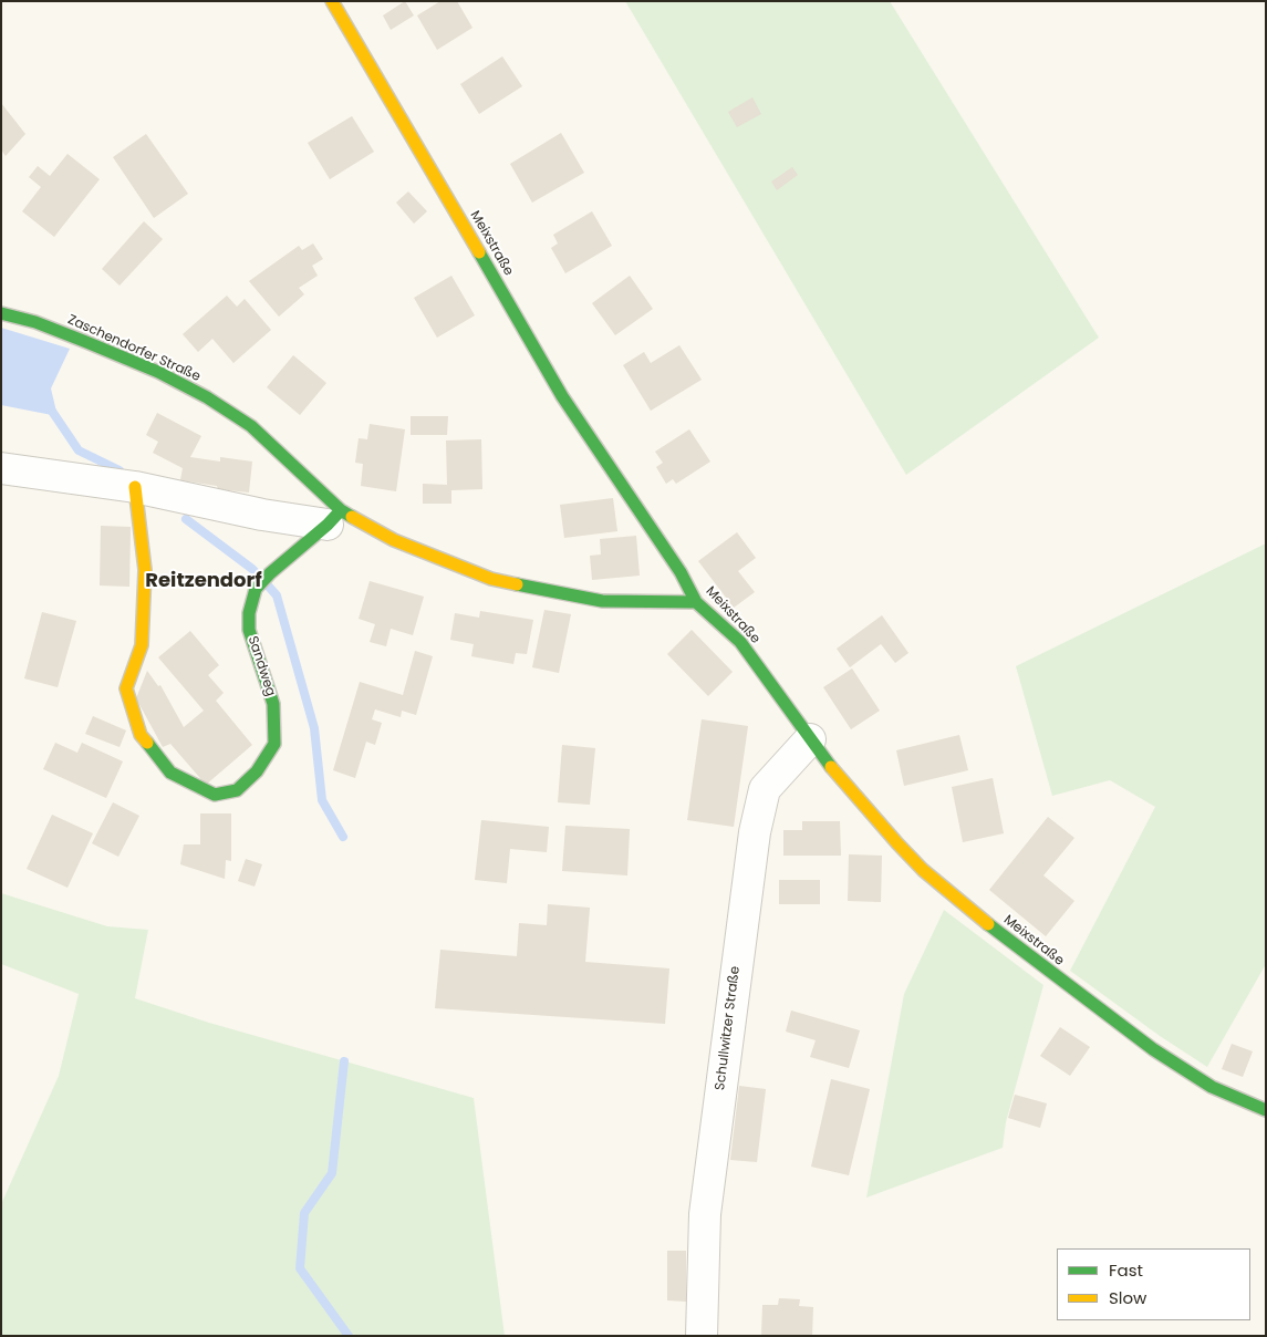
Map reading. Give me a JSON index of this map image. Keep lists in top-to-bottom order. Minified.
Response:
{"streets":{"street":["Meixstraße","Zaschendorfer Straße","Sandweg","Schullwitzer Straße"]},"crossings":[["Meixstraße","Zaschendorfer Straße"],["Meixstraße","Schullwitzer Straße"],["Zaschendorfer Straße","Sandweg"]],"districts":["Reitzendorf"],"legend":["Fast","Slow"]}
